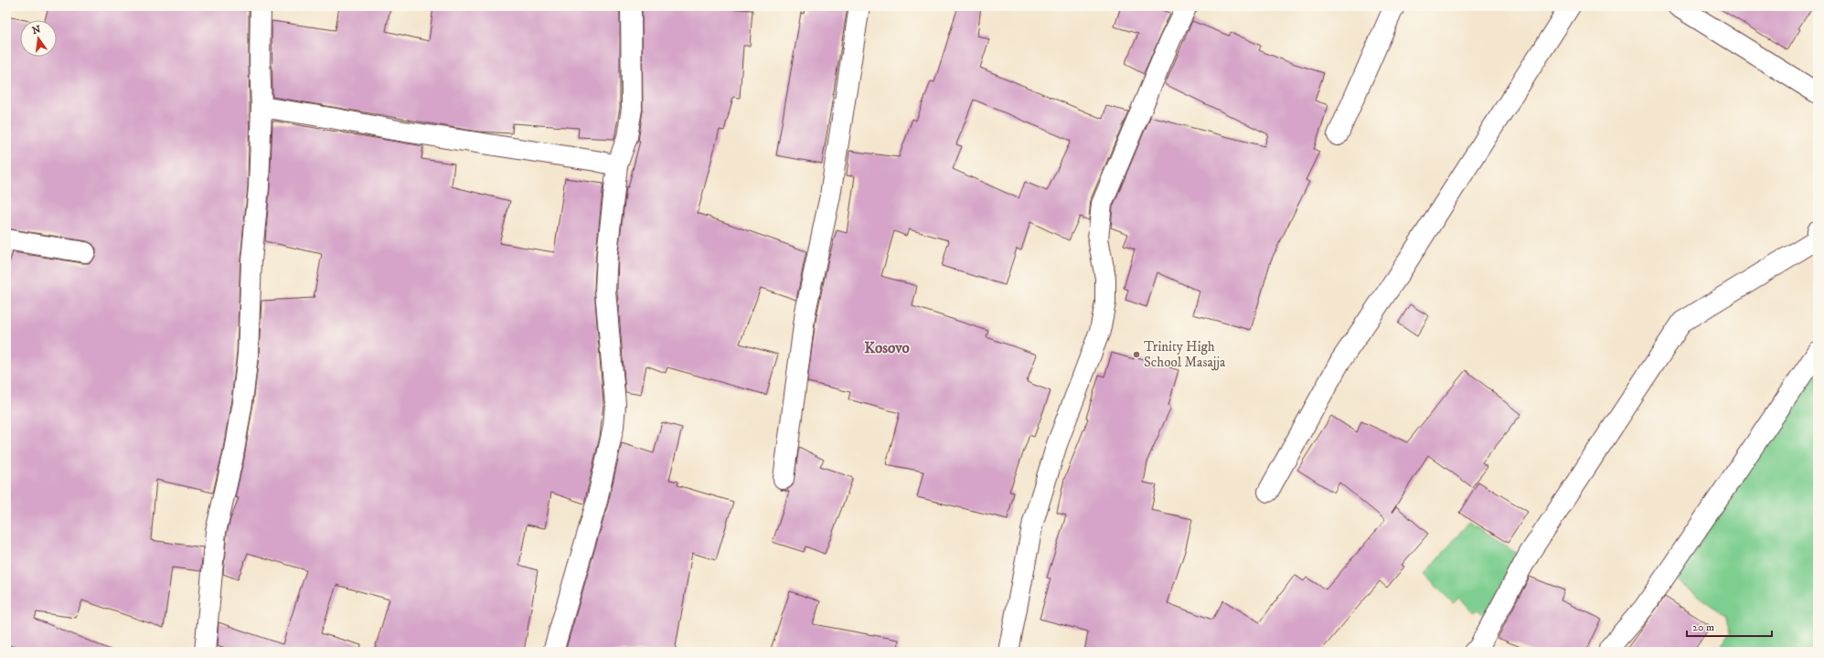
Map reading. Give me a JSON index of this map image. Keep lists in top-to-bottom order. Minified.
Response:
{"districts":["Kosovo"],"places":["Trinity High School Masajja"],"scale_bar":"20 m","north":"top"}
